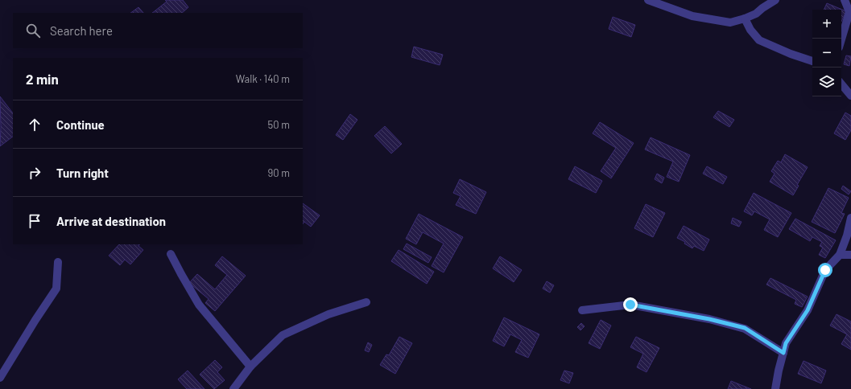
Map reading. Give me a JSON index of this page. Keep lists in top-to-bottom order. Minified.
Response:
{"page":{"map_buttons":["+","−"],"search":"Search here","heading":["2 min","Walk · 140 m"],"list":[["Continue","50 m"],["Turn right","90 m"],"Arrive at destination"]}}
